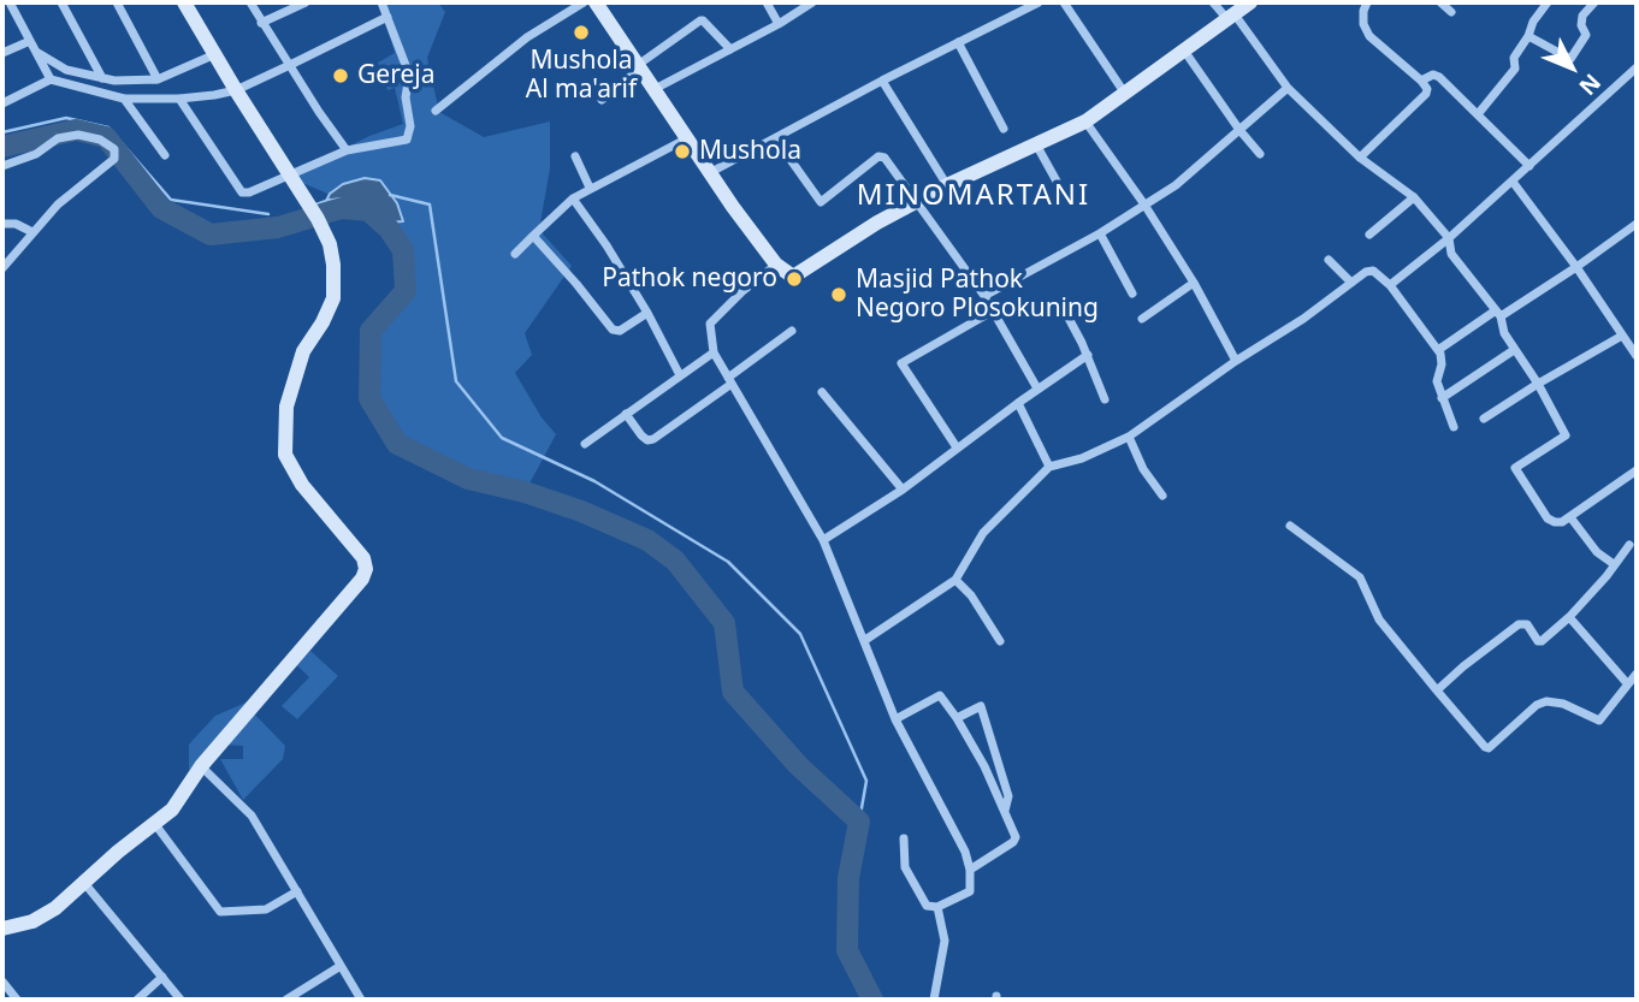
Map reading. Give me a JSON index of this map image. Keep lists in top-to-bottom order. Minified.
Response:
{"districts":["MINOMARTANI"],"places":["Mushola Al ma'arif","Gereja","Mushola","Pathok negoro","Masjid Pathok Negoro Plosokuning"],"north":"bottom right"}
